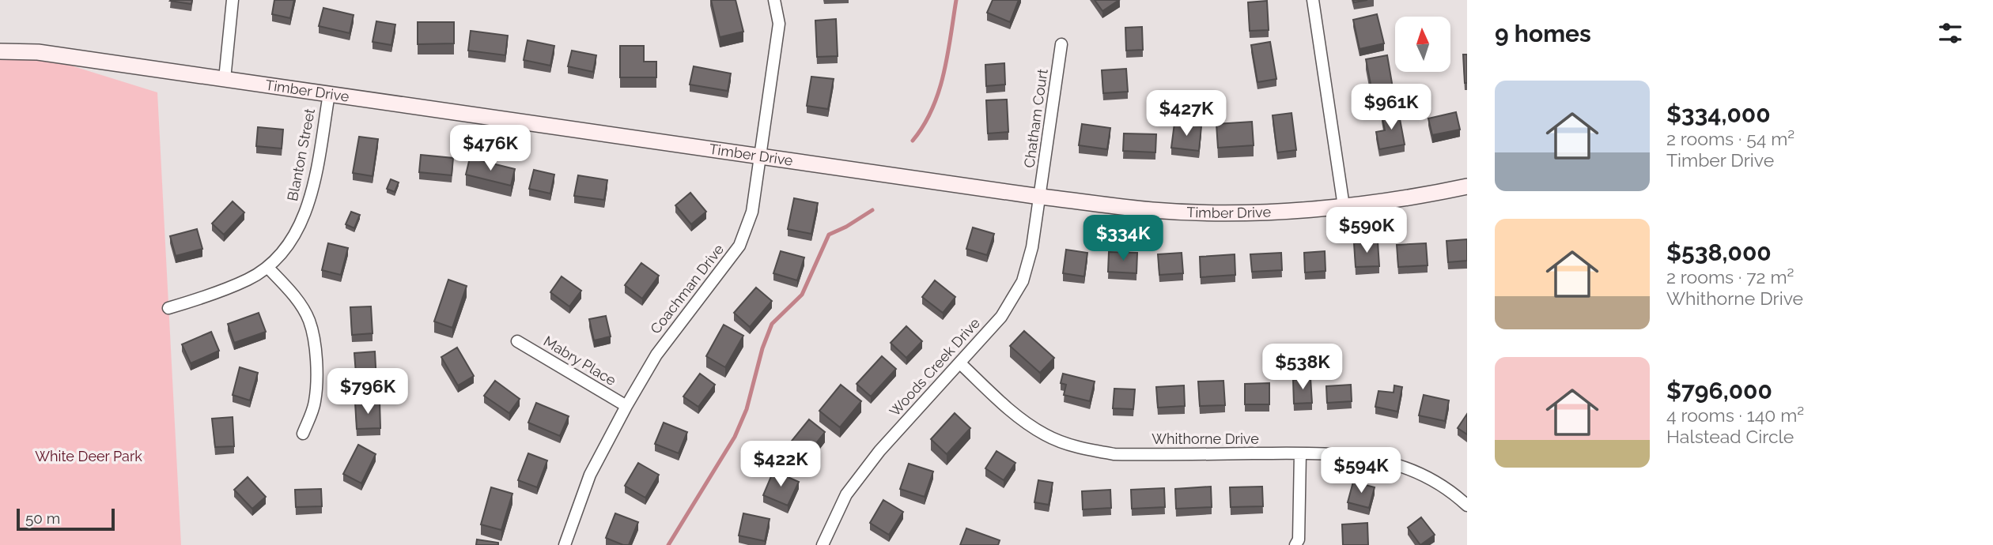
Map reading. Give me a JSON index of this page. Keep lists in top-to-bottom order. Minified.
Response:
{"streets":{"main road":["Timber Drive"],"street":["Chatham Court","Blanton Street","Coachman Drive","Mabry Place","Woods Creek Drive","Whithorne Drive"]},"crossings":[["Timber Drive","Chatham Court"],["Timber Drive","Blanton Street"],["Timber Drive","Coachman Drive"],["Timber Drive","Woods Creek Drive"],["Chatham Court","Woods Creek Drive"],["Coachman Drive","Mabry Place"],["Woods Creek Drive","Whithorne Drive"]],"parks":["White Deer Park"],"scale_bar":"50 m","north":"top","page":{"heading":"9 homes","list":[{"name":"$334,000","note":"2 rooms · 54 m² · Timber Drive"},{"name":"$538,000","note":"2 rooms · 72 m² · Whithorne Drive"},{"name":"$796,000","note":"4 rooms · 140 m² · Halstead Circle"}],"price":["$961K","$427K","$476K","$590K","$334K","$538K","$796K","$422K","$594K"],"scale":"50 m"}}
